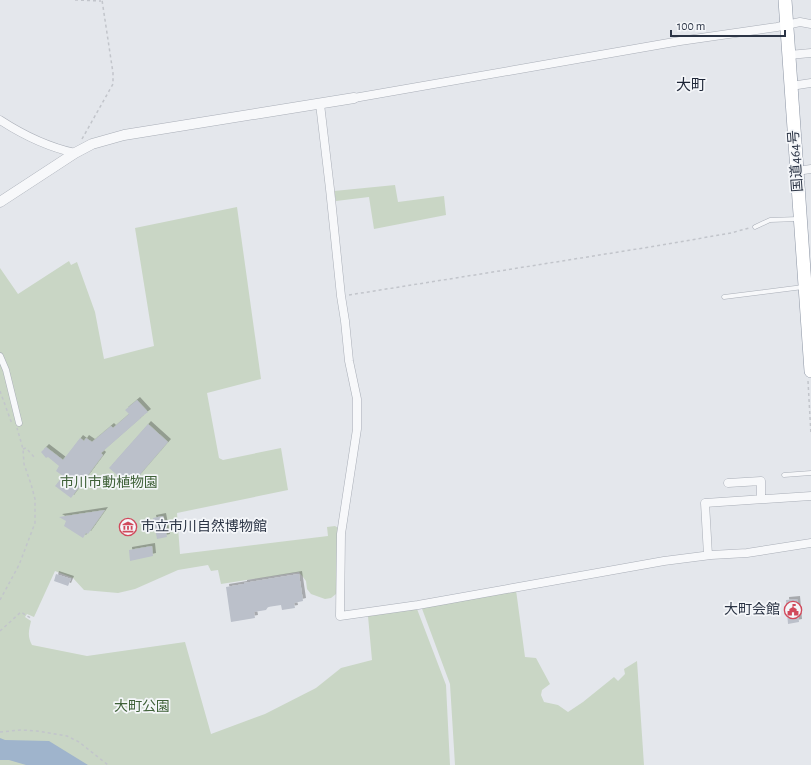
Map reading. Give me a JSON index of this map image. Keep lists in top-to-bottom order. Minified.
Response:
{"streets":{"highway":["国道464号"]},"districts":["大町"],"parks":["市川市動植物園","大町公園"],"places":{"museum":["市立市川自然博物館"],"public building":["大町会館"]},"scale_bar":"100 m"}
